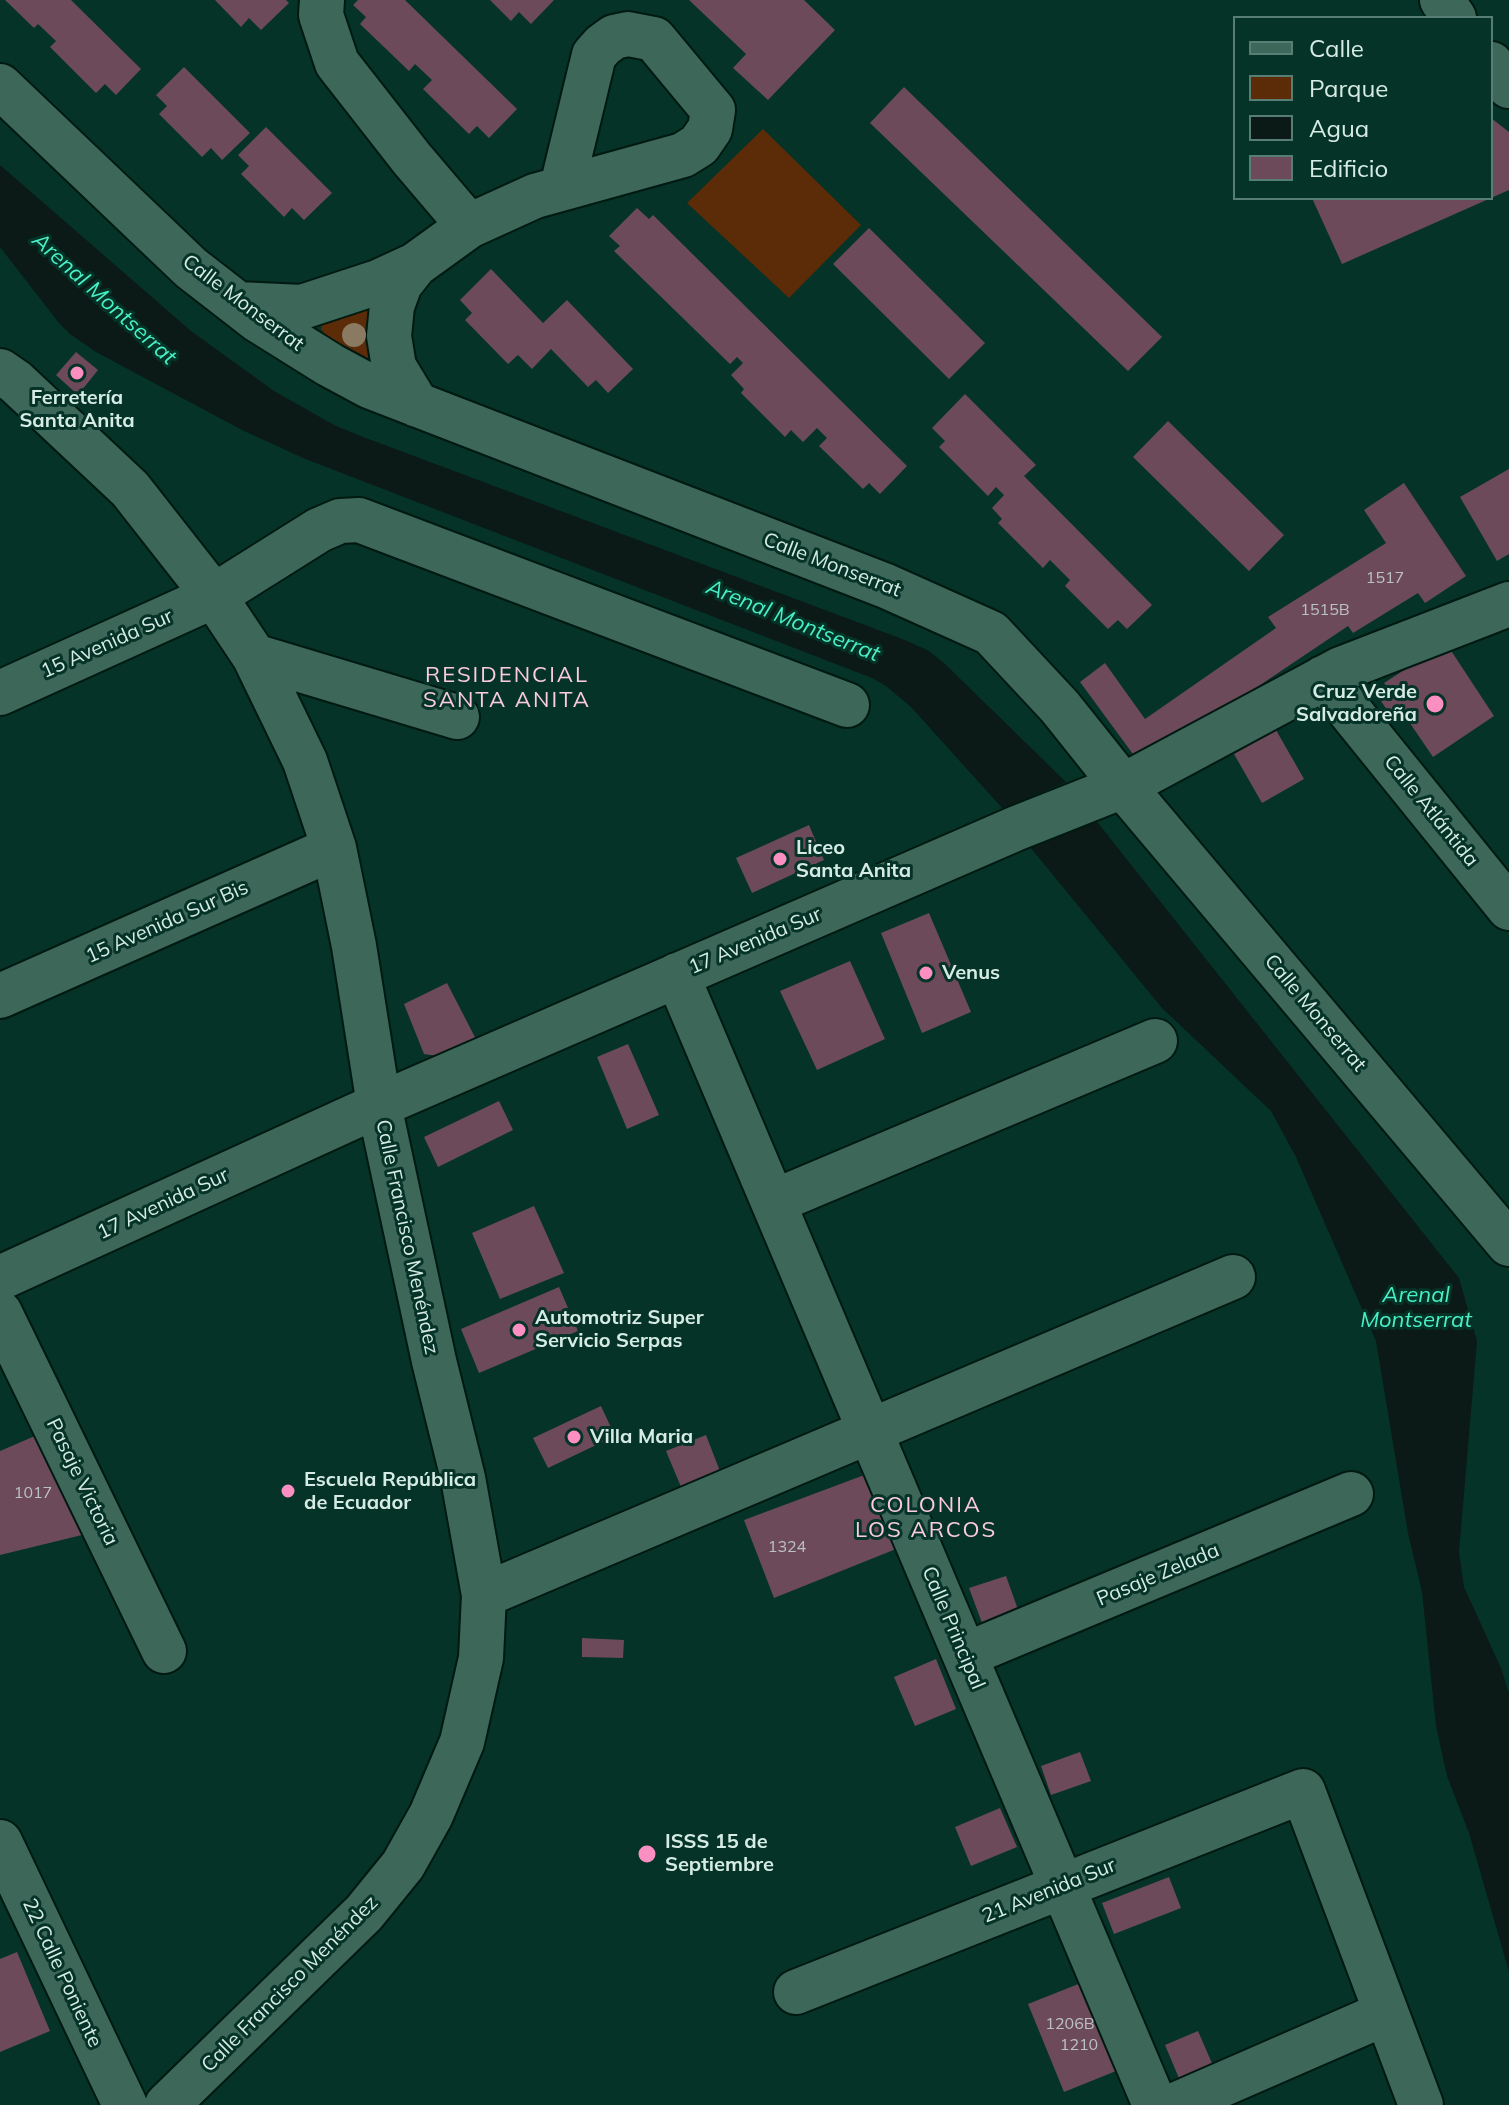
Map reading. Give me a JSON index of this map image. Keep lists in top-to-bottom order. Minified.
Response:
{"streets":{"street":["Calle Monserrat","15 Avenida Sur","Calle Atlántida","15 Avenida Sur Bis","17 Avenida Sur","Calle Francisco Menéndez","Pasaje Victoria","Pasaje Zelada","Calle Principal","21 Avenida Sur","22 Calle Poniente"]},"crossings":[["Calle Monserrat","17 Avenida Sur"],["15 Avenida Sur","Calle Francisco Menéndez"],["Calle Atlántida","17 Avenida Sur"],["15 Avenida Sur Bis","Calle Francisco Menéndez"],["17 Avenida Sur","Calle Francisco Menéndez"],["17 Avenida Sur","Calle Principal"],["Pasaje Zelada","Calle Principal"],["Calle Principal","21 Avenida Sur"]],"districts":["RESIDENCIAL SANTA ANITA","COLONIA LOS ARCOS"],"water":["Arenal Montserrat"],"places":["Ferretería Santa Anita","Cruz Verde Salvadoreña","Liceo Santa Anita","Venus","Automotriz Super Servicio Serpas","Villa Maria","Escuela República de Ecuador","ISSS 15 de Septiembre"],"house_numbers":["1517","1515B","1017","1324","1206B","1210"],"legend":["Calle","Parque","Agua","Edificio"]}
